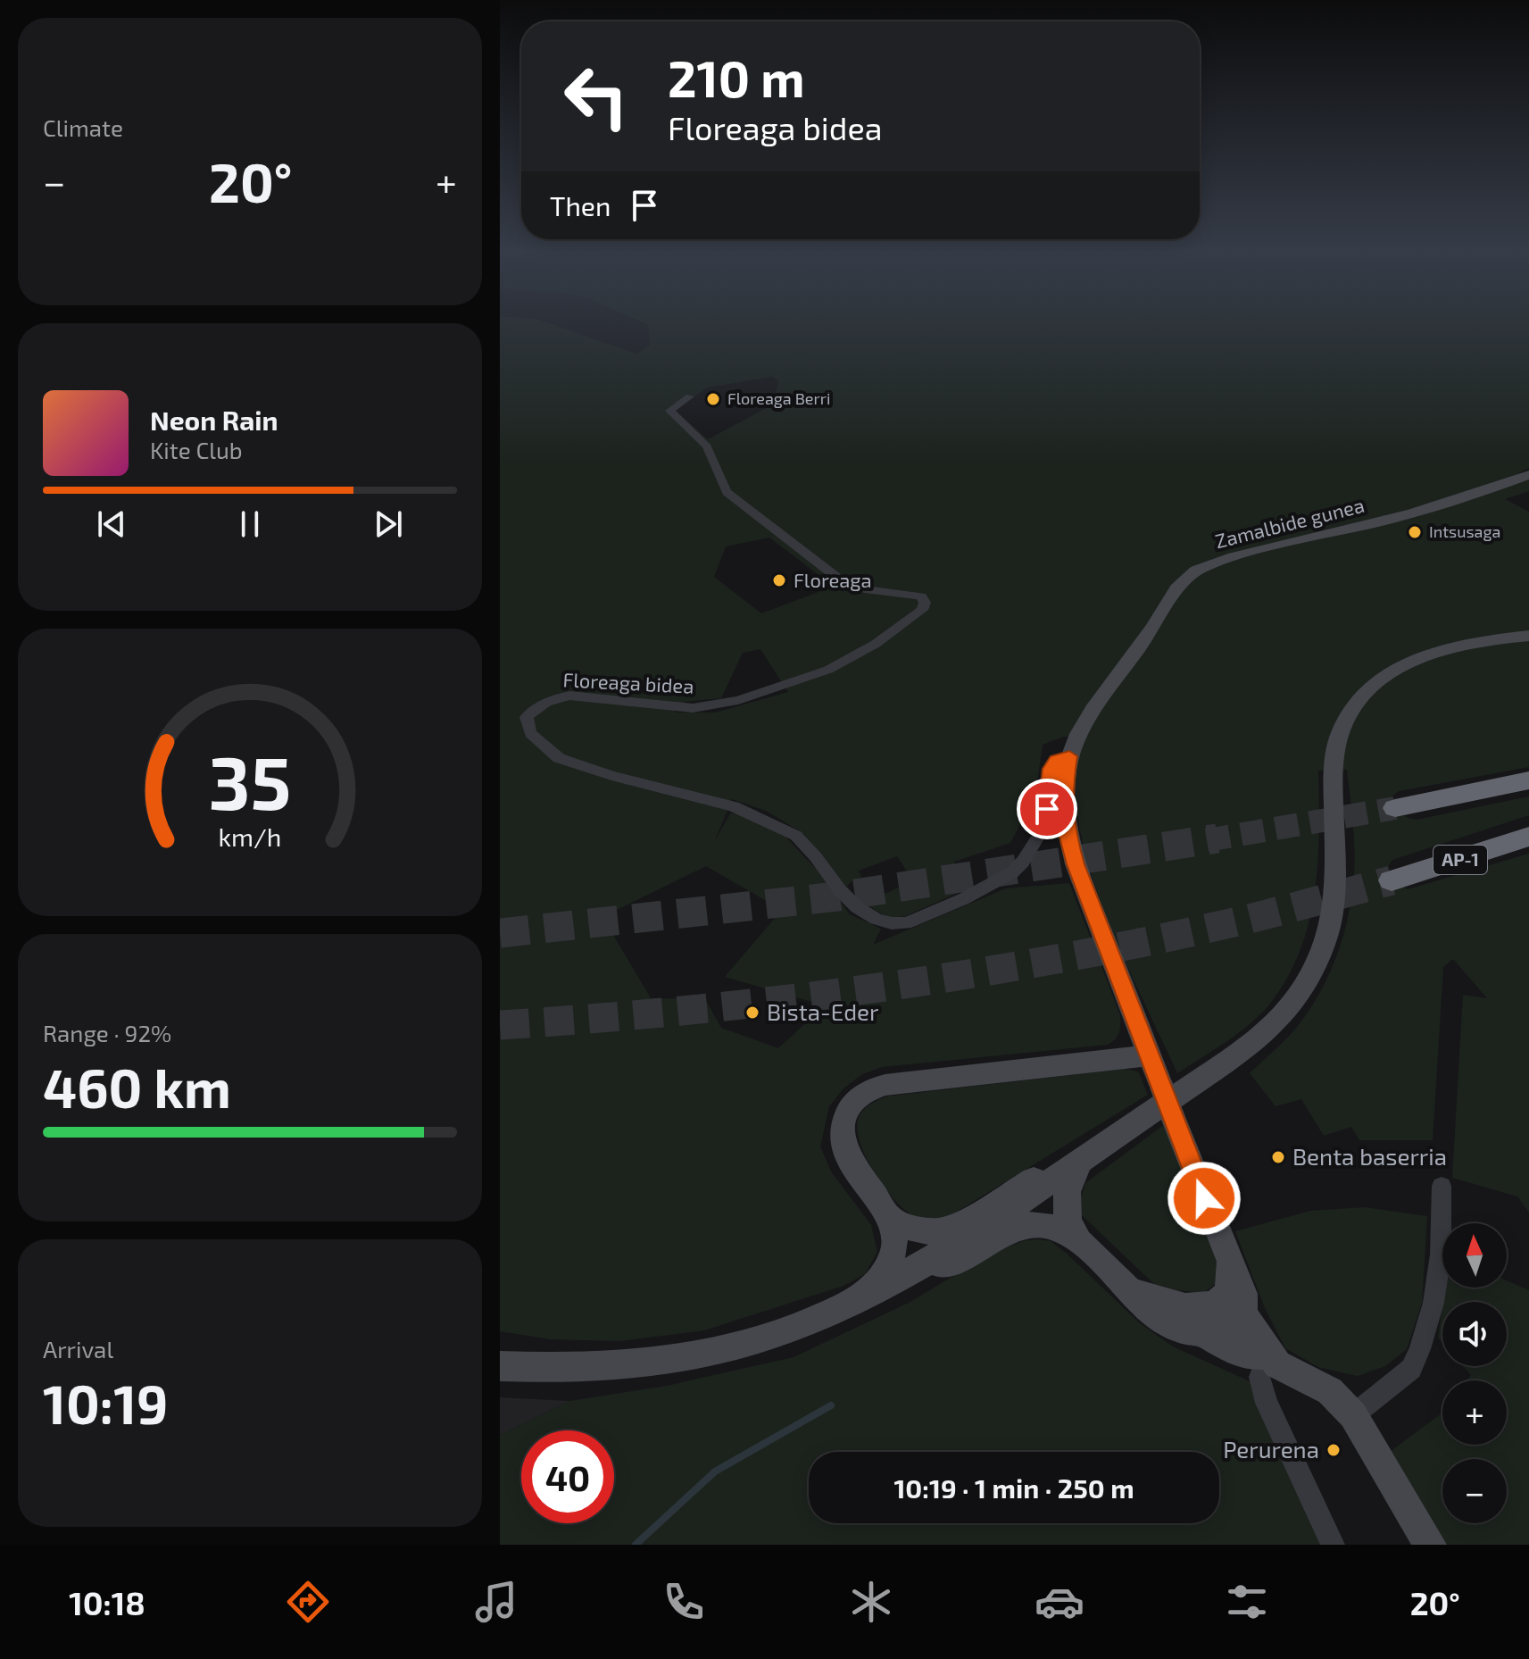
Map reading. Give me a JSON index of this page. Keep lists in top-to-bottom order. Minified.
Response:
{"streets":{"highway":["AP-1"],"main road":["Zamalbide gunea"],"street":["Floreaga bidea"]},"crossings":[["Zamalbide gunea","Floreaga bidea"]],"places":["Floreaga Berri","Intsusaga","Floreaga","Bista-Eder","Benta baserria","Perurena"],"north":"top","page":{"tile":["Climate",["Range · 92%","460 km"],["Arrival","10:19"]],"turn":["210 m","Floreaga bidea"],"heat":["−","20°","+"],"then":"Then","song":["Neon Rain","Kite Club"],"map_buttons":["+","−"],"limit":"40","trip":"10:19 · 1 min · 250 m","tabs":["10:18","20°"],"gauge":["35","km/h"]}}
